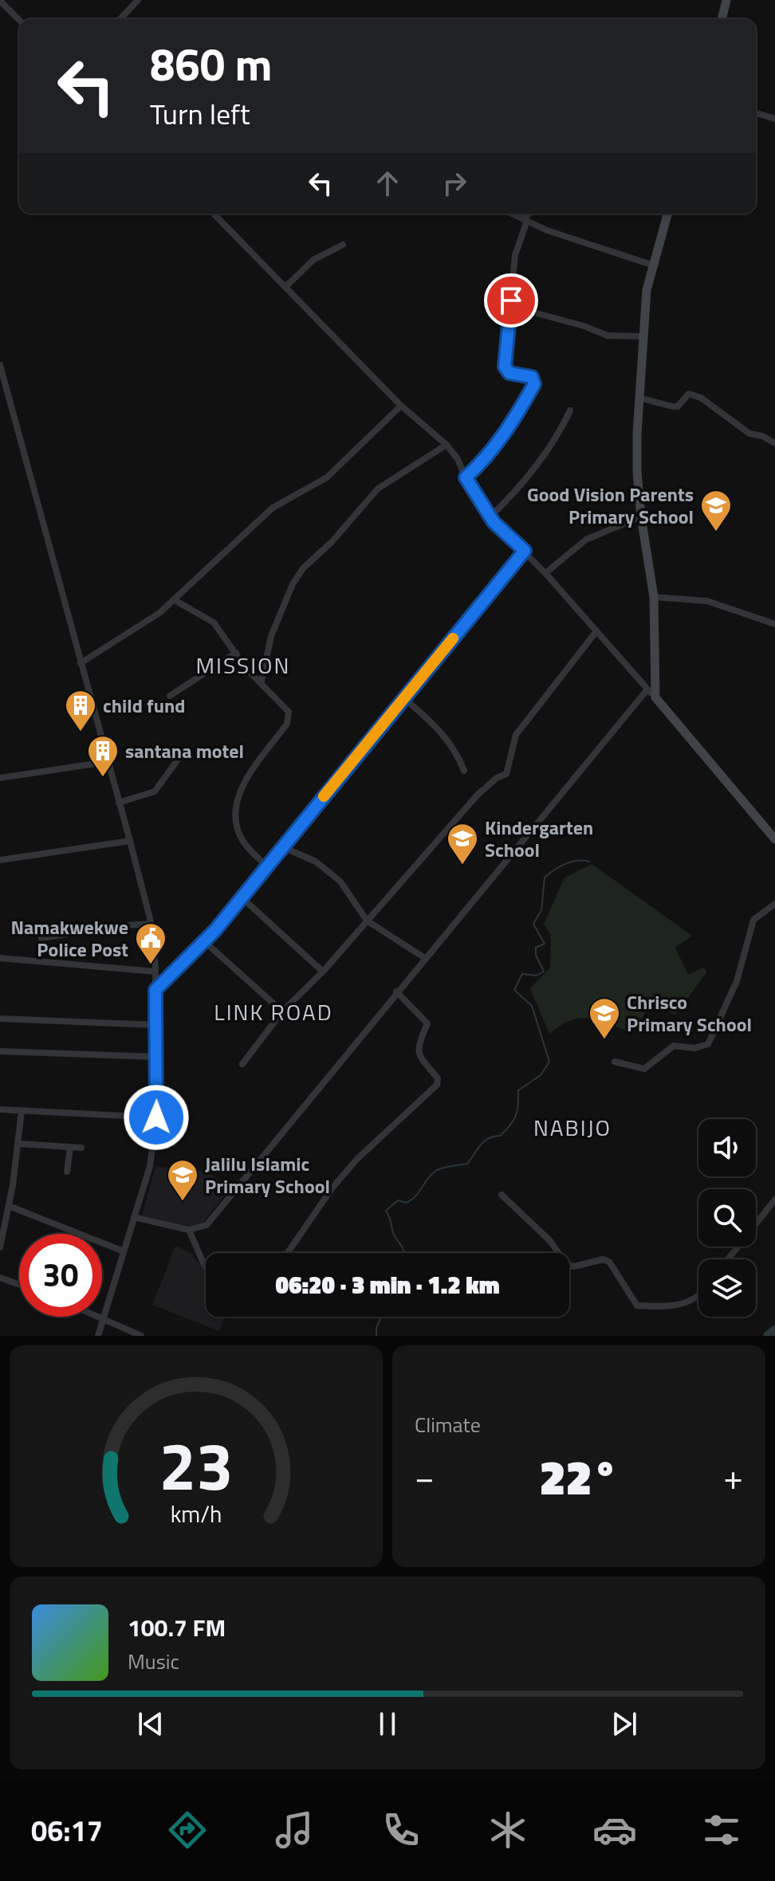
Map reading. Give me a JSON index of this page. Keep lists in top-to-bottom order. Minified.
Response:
{"districts":["MISSION","LINK ROAD","NABIJO"],"places":{"school or university":["Good Vision Parents Primary School","Kindergarten School","Chrisco Primary School","Jalilu Islamic Primary School"],"building":["child fund","santana motel"],"public building":["Namakwekwe Police Post"]},"page":{"turn":["860 m","Turn left"],"limit":"30","trip":"06:20 · 3 min · 1.2 km","tile":"Climate","heat":["−","22°","+"],"song":["100.7 FM","Music"],"tabs":"06:17","gauge":["23","km/h"]}}
